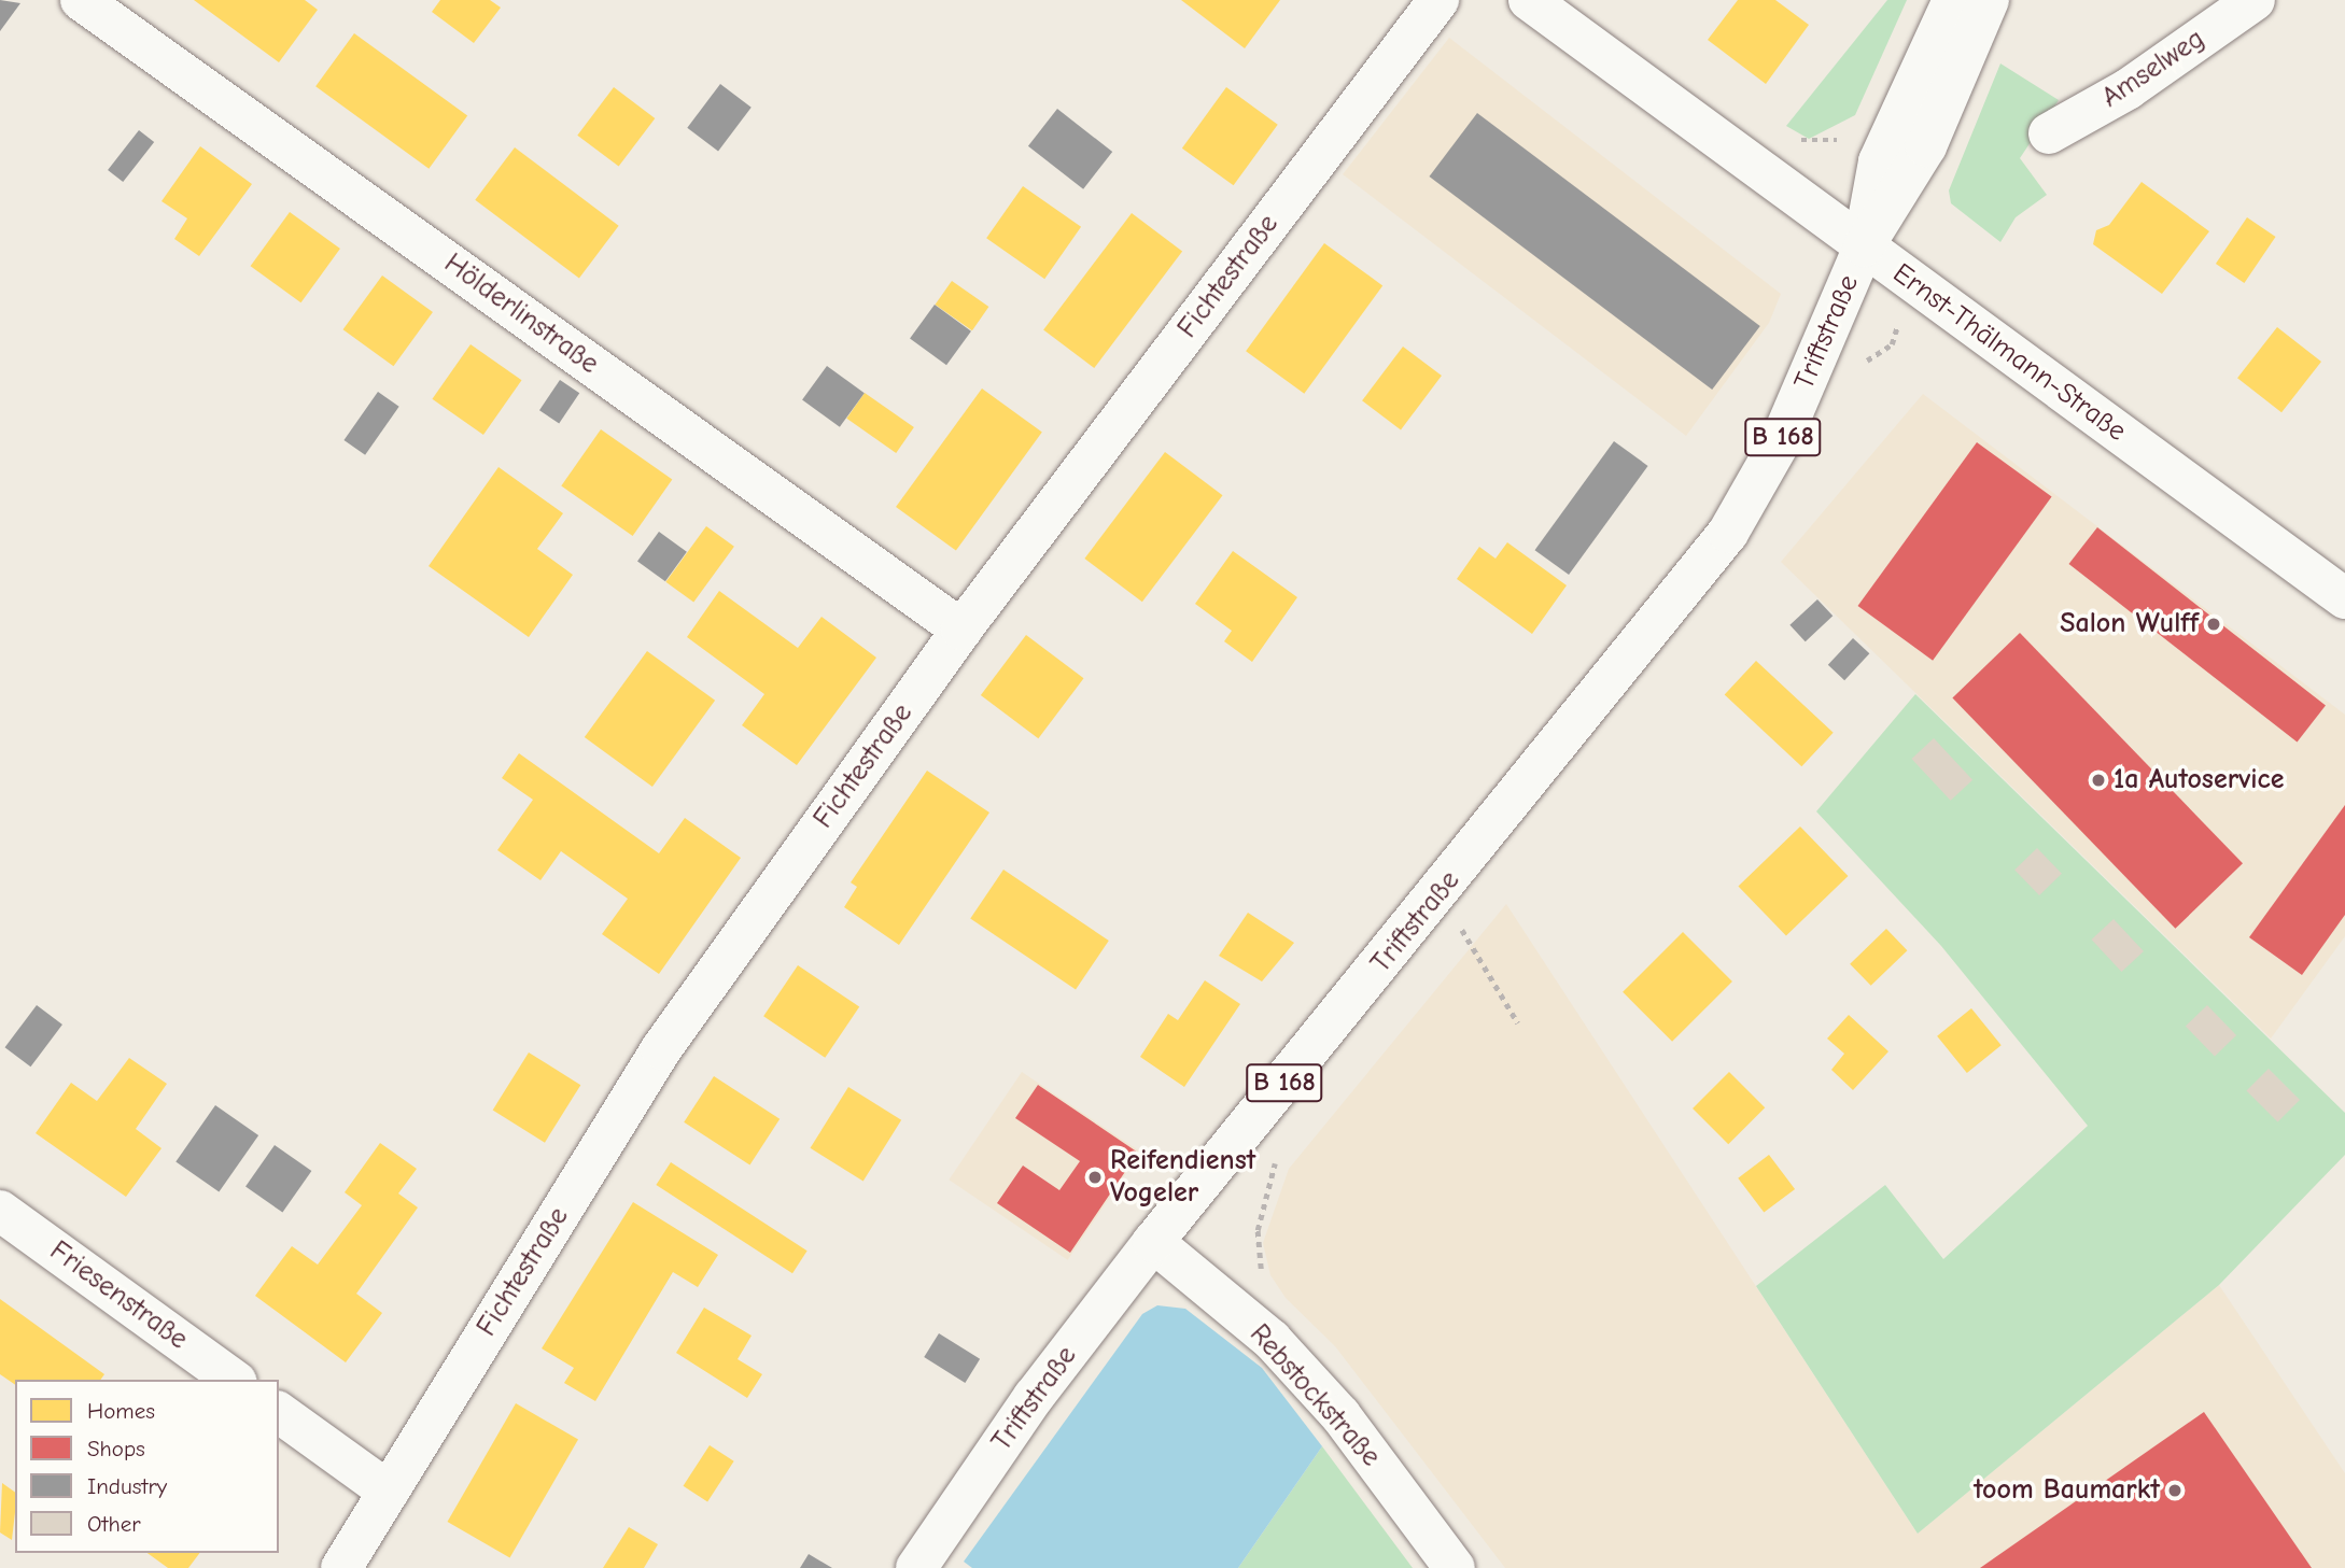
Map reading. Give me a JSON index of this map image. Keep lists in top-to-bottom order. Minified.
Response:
{"streets":{"street":["Amselweg","Fichtestraße","Hölderlinstraße","Triftstraße","Ernst-Thälmann-Straße","B 168","Friesenstraße","Rebstockstraße"]},"crossings":[["Fichtestraße","Hölderlinstraße"],["Triftstraße","Ernst-Thälmann-Straße"],["Triftstraße","B 168"],["Triftstraße","Rebstockstraße"],["Ernst-Thälmann-Straße","B 168"]],"places":["Salon Wulff","1a Autoservice","Reifendienst Vogeler","toom Baumarkt"],"legend":["Homes","Shops","Industry","Other"]}
